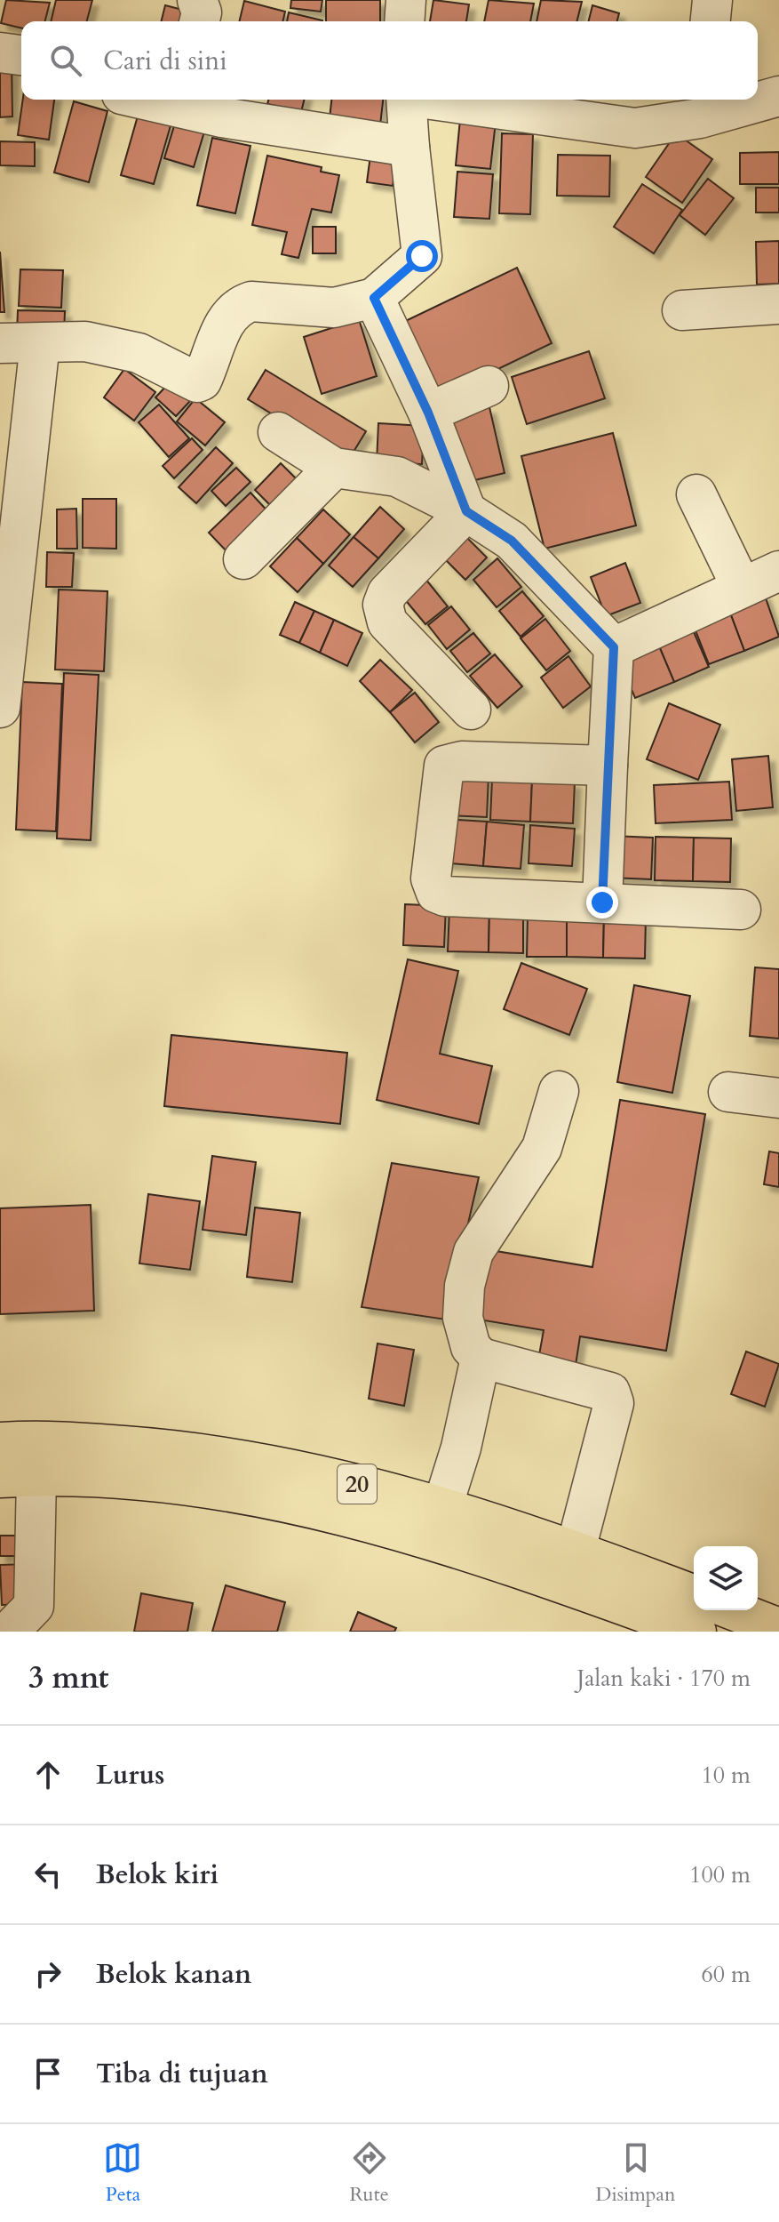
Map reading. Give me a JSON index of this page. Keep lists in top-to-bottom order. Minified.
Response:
{"streets":{"highway":["20"]},"page":{"search":"Cari di sini","heading":["3 mnt","Jalan kaki · 170 m"],"list":[["Lurus","10 m"],["Belok kiri","100 m"],["Belok kanan","60 m"],"Tiba di tujuan"],"nav":["Peta","Rute","Disimpan"]}}
